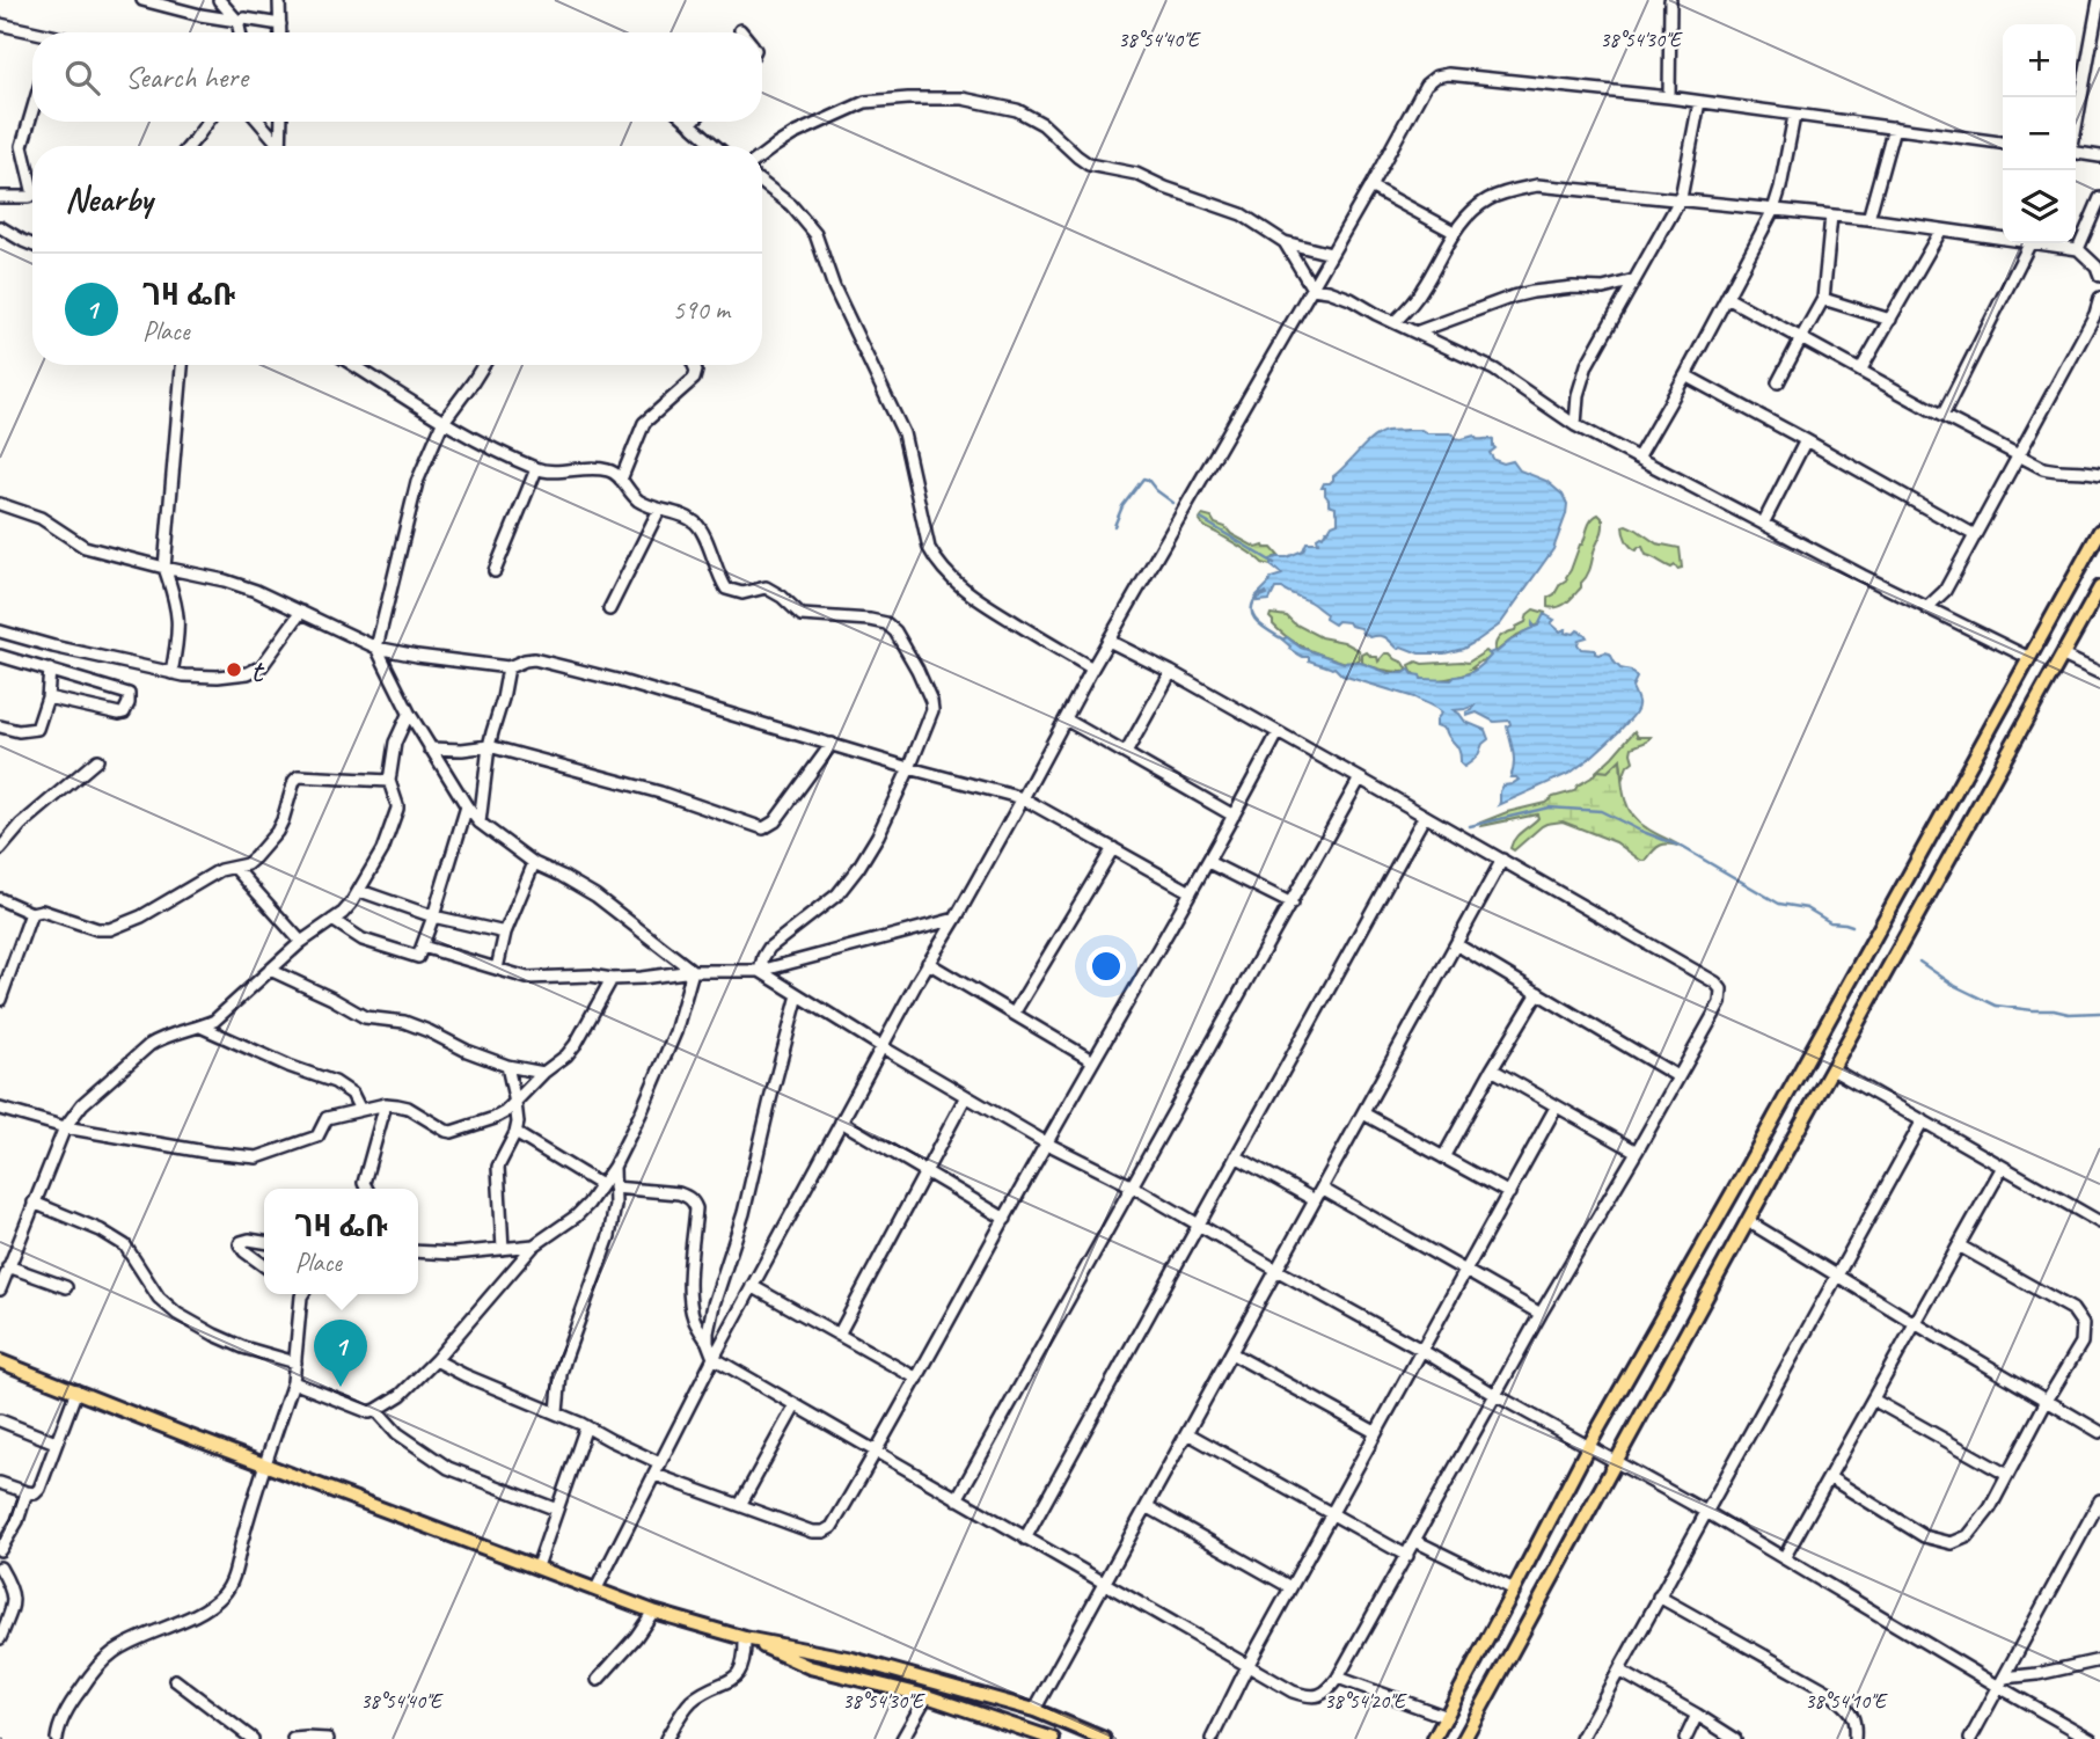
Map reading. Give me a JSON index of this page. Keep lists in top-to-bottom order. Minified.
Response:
{"places":["t"],"page":{"map_buttons":["+","−"],"search":"Search here","heading":"Nearby","list":[{"mark":"1","name":"ገዛ ፌቡ","note":"Place","value":"590 m"}],"popup":["ገዛ ፌቡ","Place"],"pins":"1"},"coordinates":["38°54'40\"E","38°54'30\"E","38°54'20\"E","38°54'10\"E"]}
